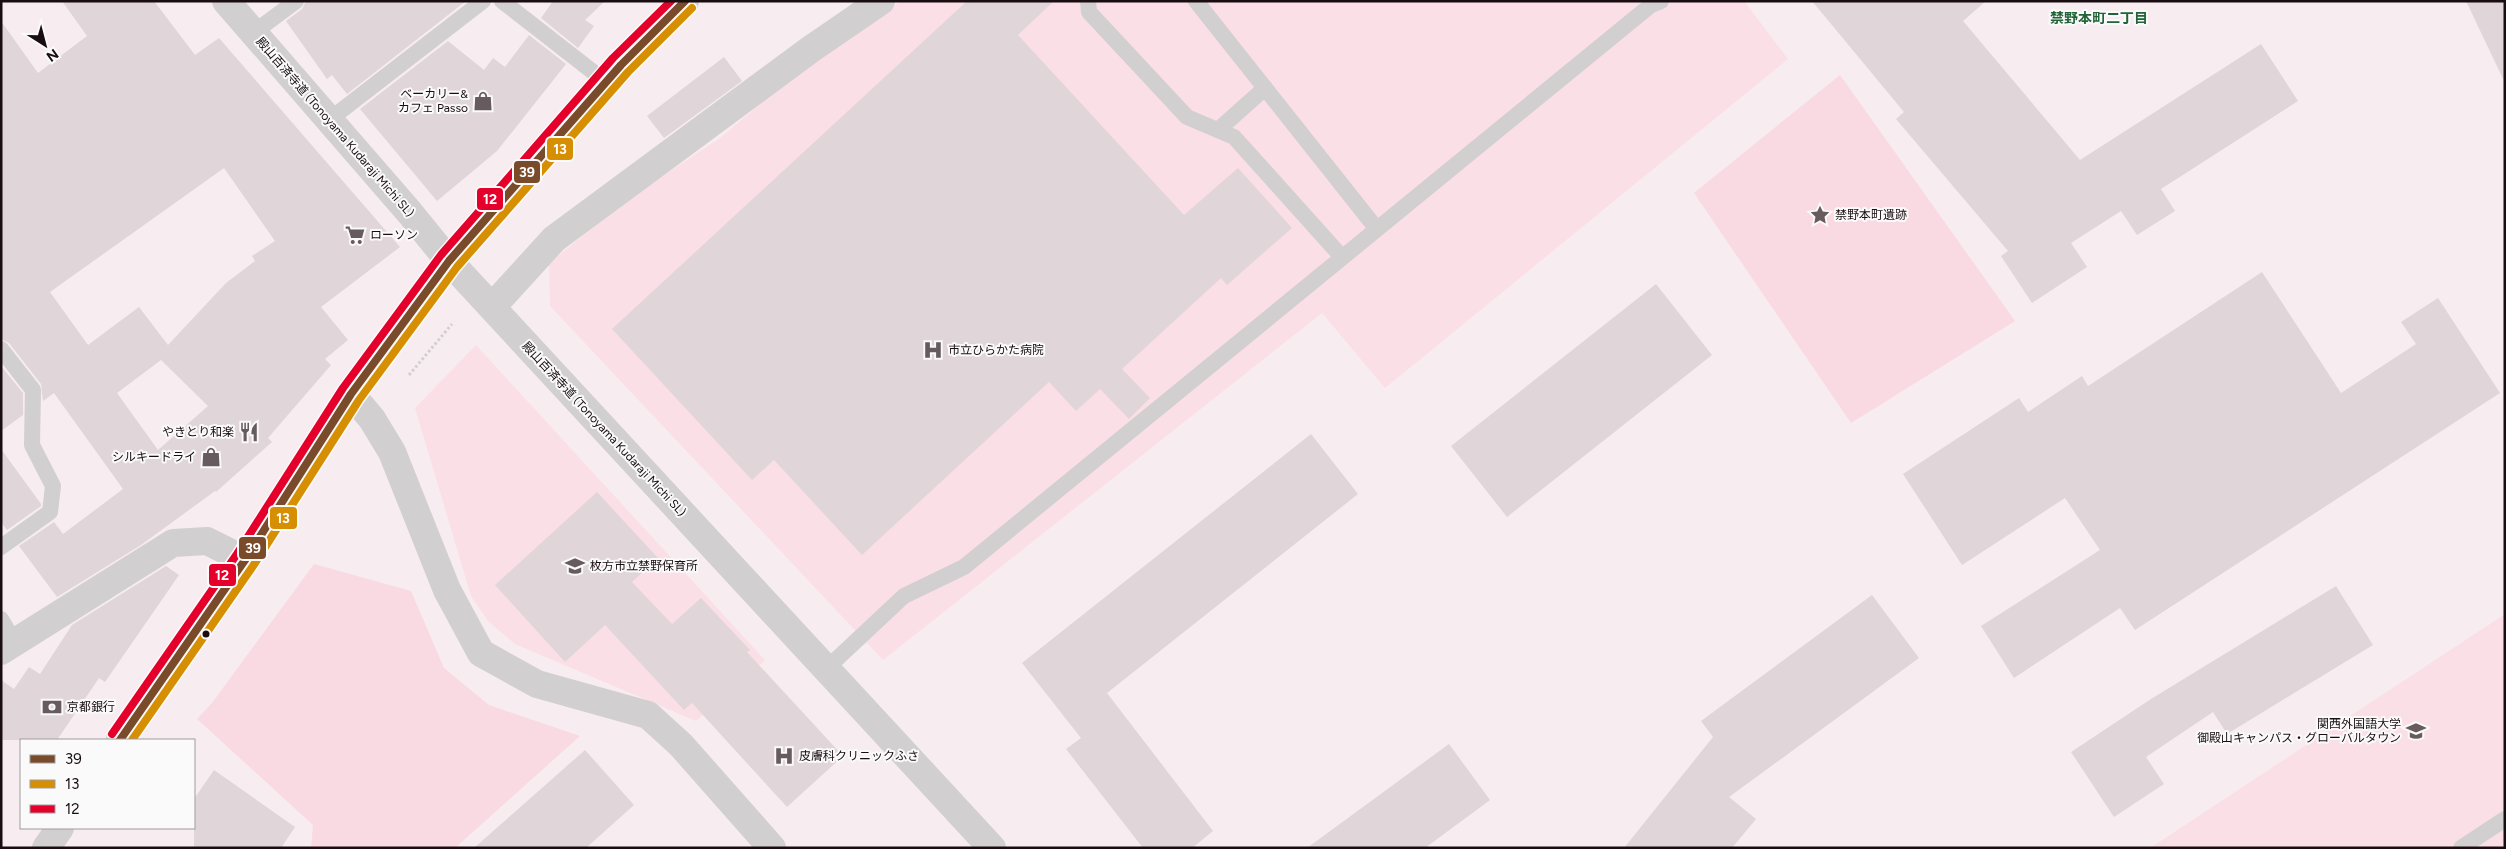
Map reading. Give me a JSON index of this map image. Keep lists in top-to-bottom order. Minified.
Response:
{"streets":{"street":["殿山百済寺道 (Tonoyama Kudaraji Michi SL)"]},"districts":["禁野本町二丁目"],"places":{"shop":["ベーカリー& カフェ Passo","シルキードライ"],"place":["禁野本町遺跡"],"supermarket":["ローソン"],"hospital":["市立ひらかた病院","皮膚科クリニックふさ"],"restaurant":["やきとり和楽"],"school or university":["枚方市立禁野保育所","関西外国語大学 御殿山キャンパス・グローバルタウン"],"bank":["京都銀行"]},"lines":["transit line 39","transit line 12","transit line 13"],"legend":["39","13","12"],"north":"bottom right"}
